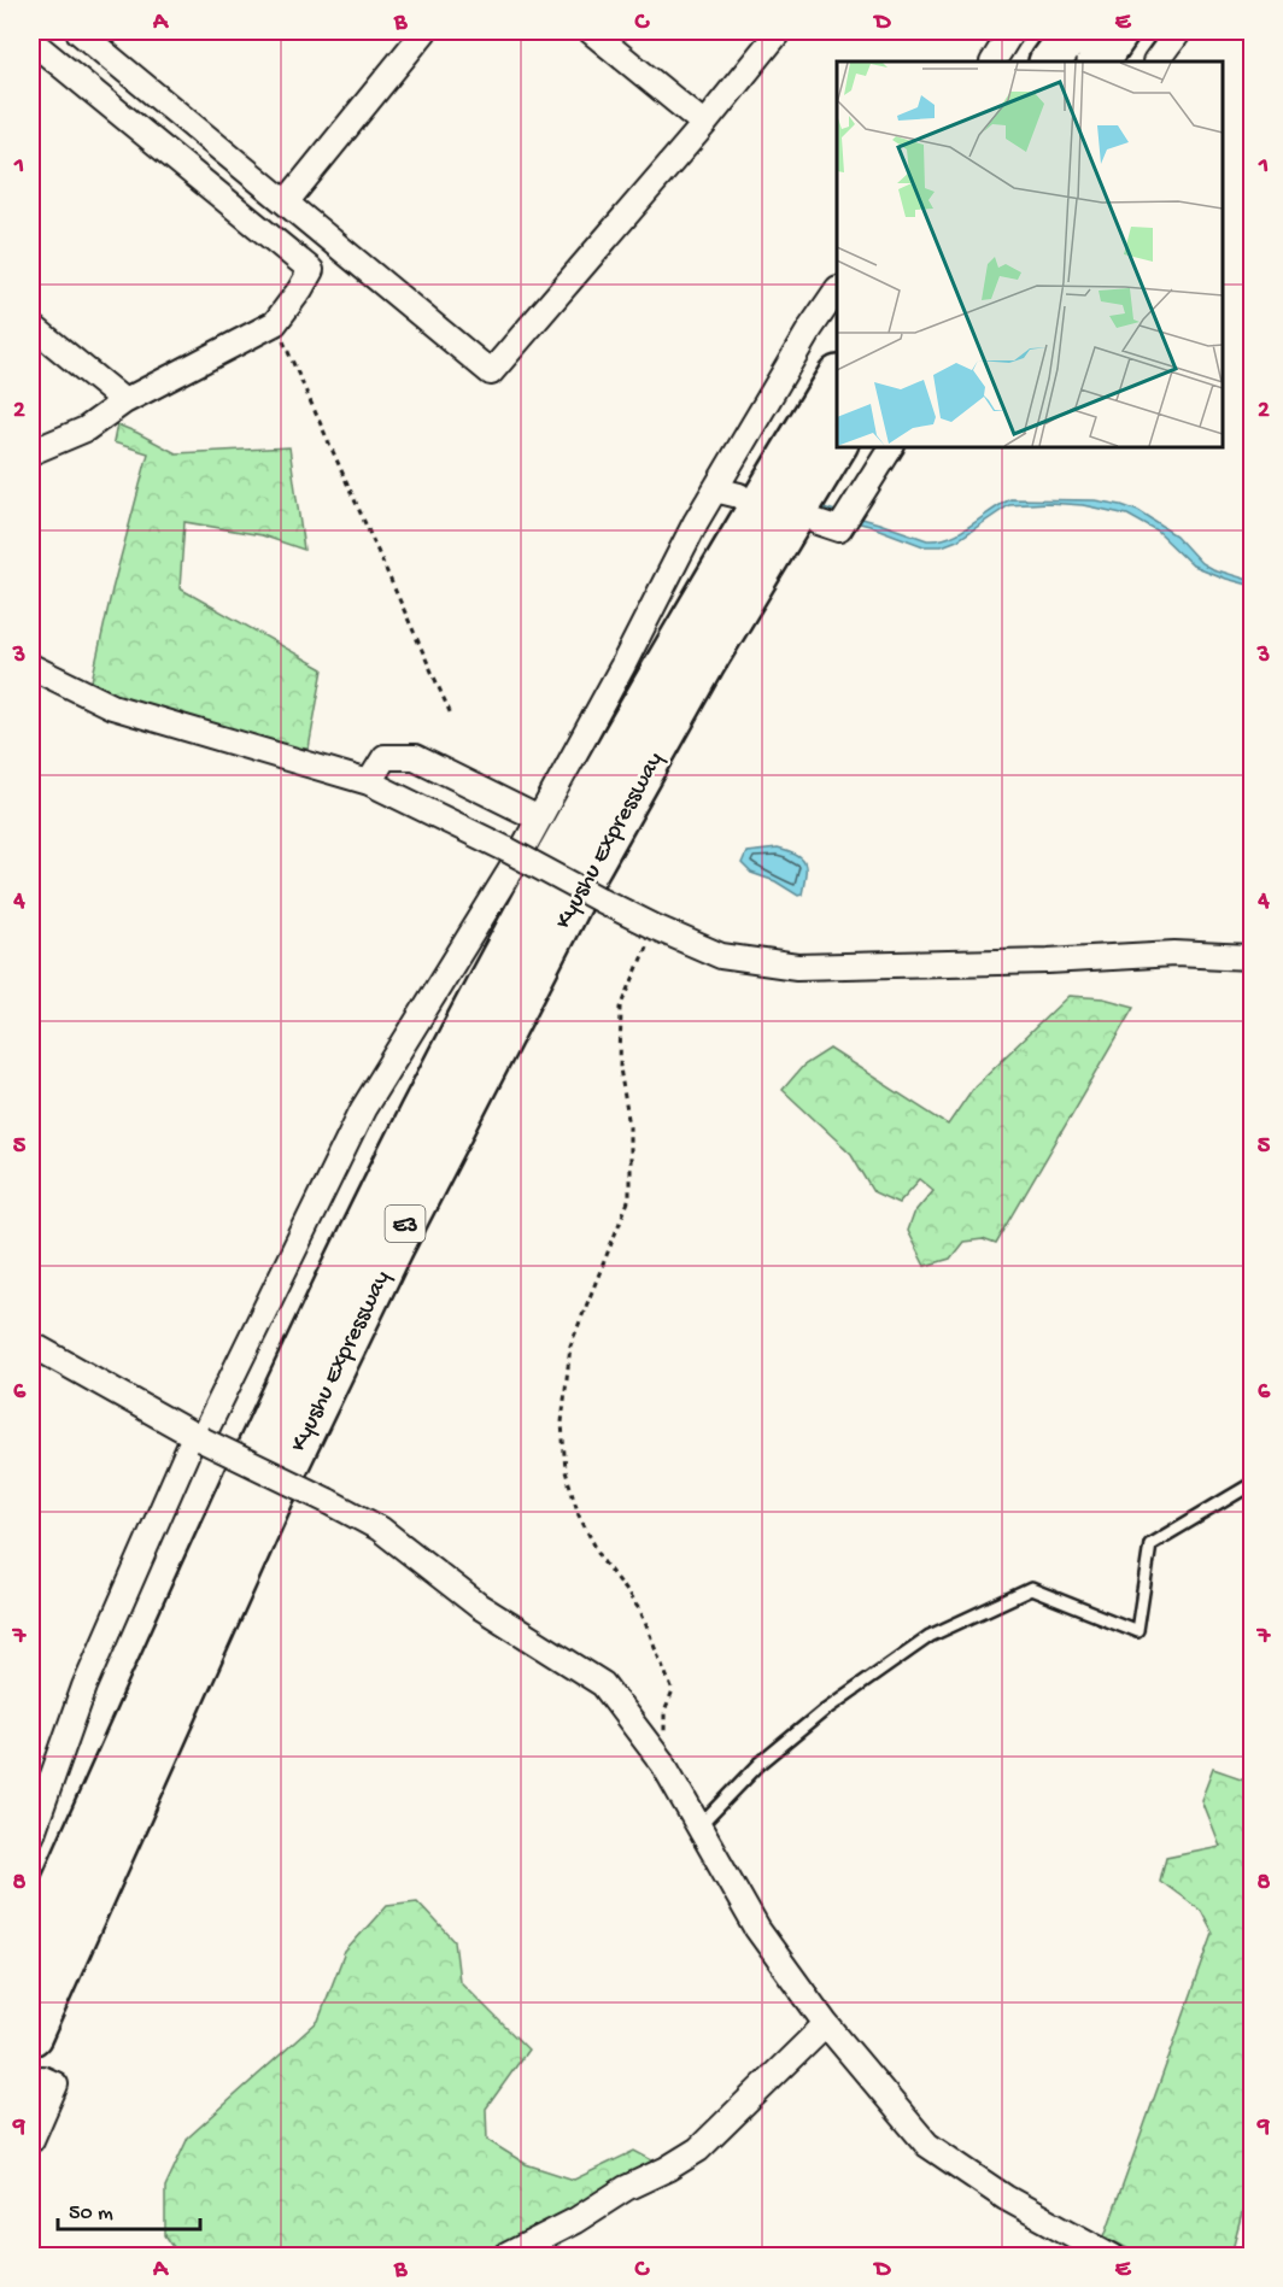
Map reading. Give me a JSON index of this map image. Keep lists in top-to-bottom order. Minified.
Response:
{"streets":{"highway":["Kyushu Expressway","E3"]},"scale_bar":"50 m","grid":{"columns":["A","B","C","D","E"],"rows":["1","2","3","4","5","6","7","8","9"]}}
